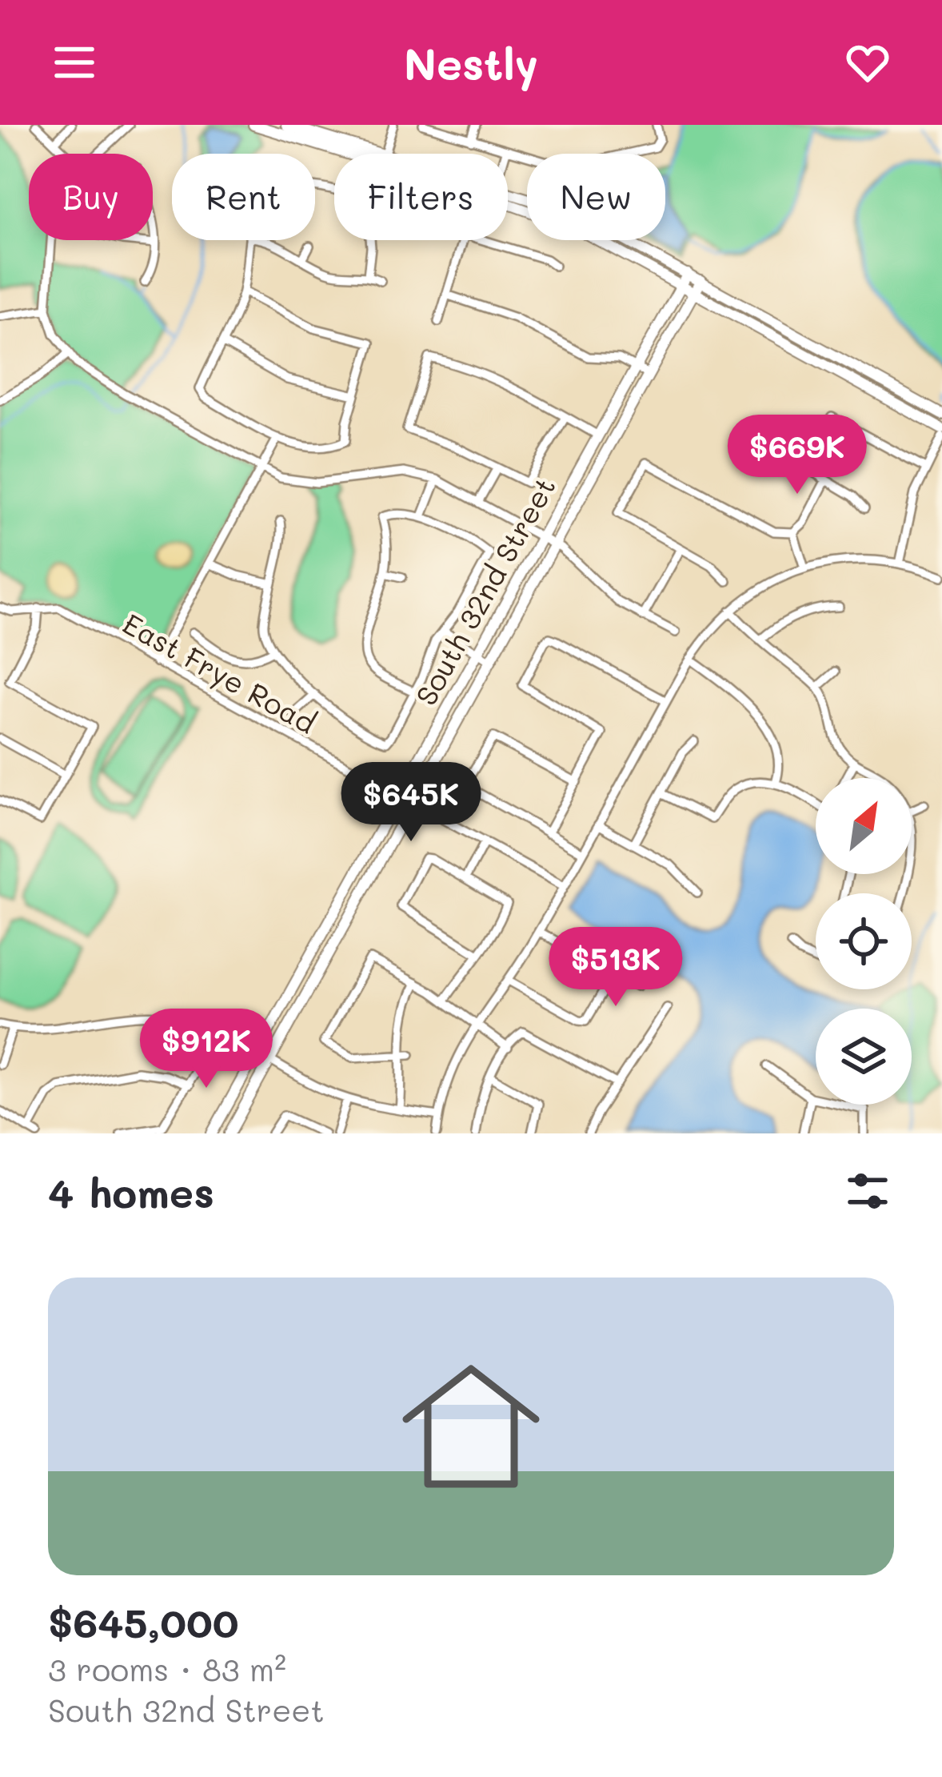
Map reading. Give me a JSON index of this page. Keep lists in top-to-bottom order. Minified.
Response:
{"streets":{"main road":["South 32nd Street"],"street":["East Frye Road"]},"crossings":[["South 32nd Street","East Frye Road"]],"north":"top right","page":{"header":"Nestly","chip":["Buy","Rent","Filters","New"],"price":["$669K","$645K","$513K","$912K"],"heading":"4 homes","list":[{"name":"$645,000","note":"3 rooms · 83 m² · South 32nd Street"}]}}
